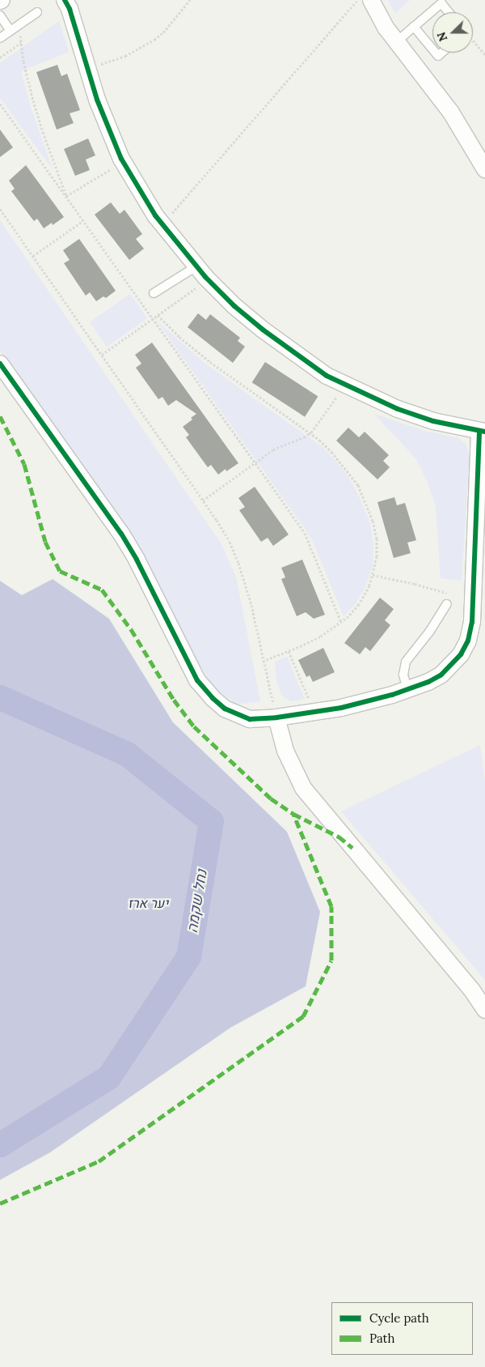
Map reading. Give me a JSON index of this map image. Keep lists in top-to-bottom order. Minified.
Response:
{"water":["נחל שקמה"],"parks":["יער ארז"],"legend":["Cycle path","Path"],"north":"left"}
